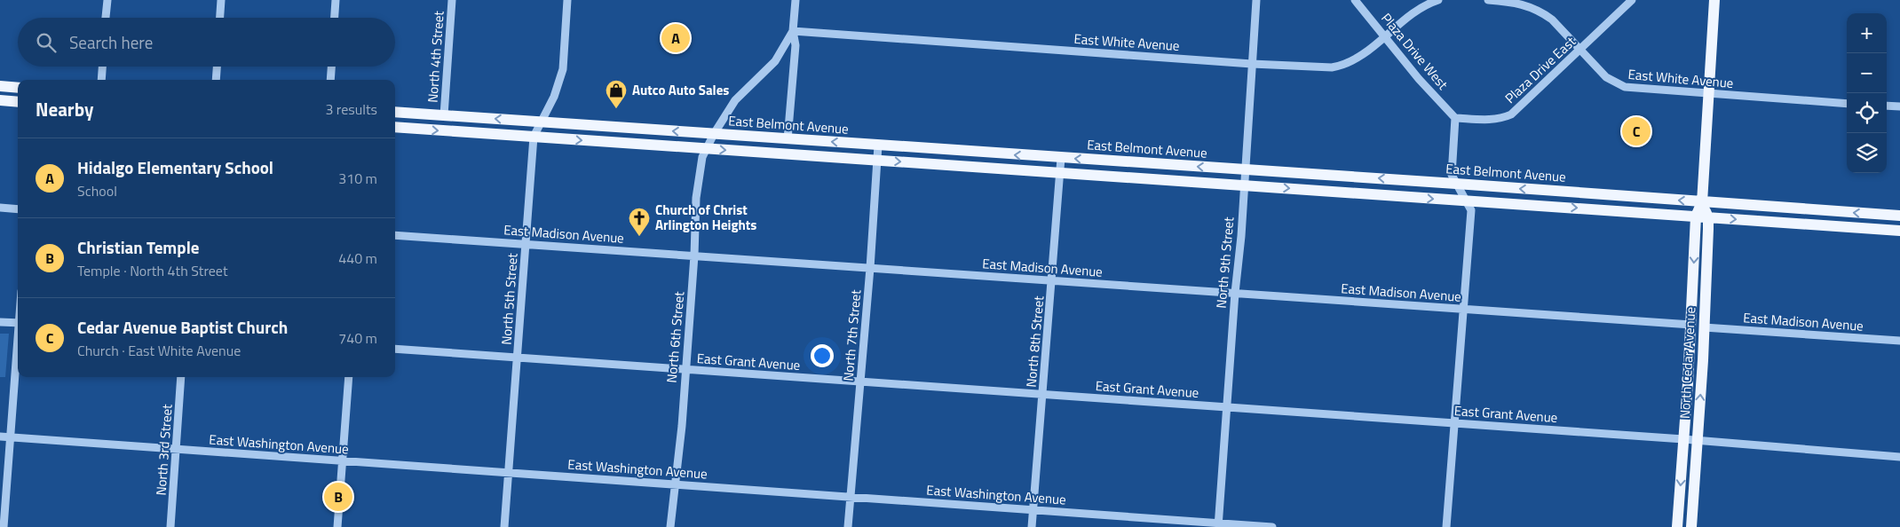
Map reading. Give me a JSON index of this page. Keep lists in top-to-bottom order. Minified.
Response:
{"streets":{"main road":["East Belmont Avenue","North Cedar Avenue"],"street":["East White Avenue","Plaza Drive West","North 4th Street","Plaza Drive East","East Madison Avenue","North 9th Street","North 5th Street","North 7th Street","North 6th Street","North 8th Street","East Grant Avenue","East Washington Avenue","North 3rd Street"]},"crossings":[["East White Avenue","Plaza Drive West"],["East White Avenue","Plaza Drive East"],["East White Avenue","North 9th Street"],["East White Avenue","North Cedar Avenue"],["Plaza Drive West","Plaza Drive East"],["North 4th Street","East Belmont Avenue"],["East Belmont Avenue","North 9th Street"],["East Belmont Avenue","North 5th Street"],["East Belmont Avenue","North 7th Street"],["East Belmont Avenue","North 8th Street"],["East Belmont Avenue","North Cedar Avenue"],["East Madison Avenue","North 9th Street"],["East Madison Avenue","North 5th Street"],["East Madison Avenue","North 7th Street"],["East Madison Avenue","North 6th Street"],["East Madison Avenue","North 8th Street"],["East Madison Avenue","North Cedar Avenue"],["North 9th Street","East Grant Avenue"],["North 9th Street","East Washington Avenue"],["North 5th Street","East Grant Avenue"],["North 5th Street","East Washington Avenue"],["North 7th Street","East Grant Avenue"],["North 7th Street","East Washington Avenue"],["North 6th Street","East Grant Avenue"],["North 6th Street","East Washington Avenue"],["North 8th Street","East Grant Avenue"],["North 8th Street","East Washington Avenue"],["East Grant Avenue","North Cedar Avenue"],["East Washington Avenue","North 3rd Street"]],"places":{"shop":["Autco Auto Sales"],"church":["Church of Christ Arlington Heights"]},"page":{"map_buttons":["+","−"],"search":"Search here","pins":["A","C","B"],"heading":["Nearby","3 results"],"list":[{"mark":"A","name":"Hidalgo Elementary School","note":"School","value":"310 m"},{"mark":"B","name":"Christian Temple","note":"Temple · North 4th Street","value":"440 m"},{"mark":"C","name":"Cedar Avenue Baptist Church","note":"Church · East White Avenue","value":"740 m"}]}}
